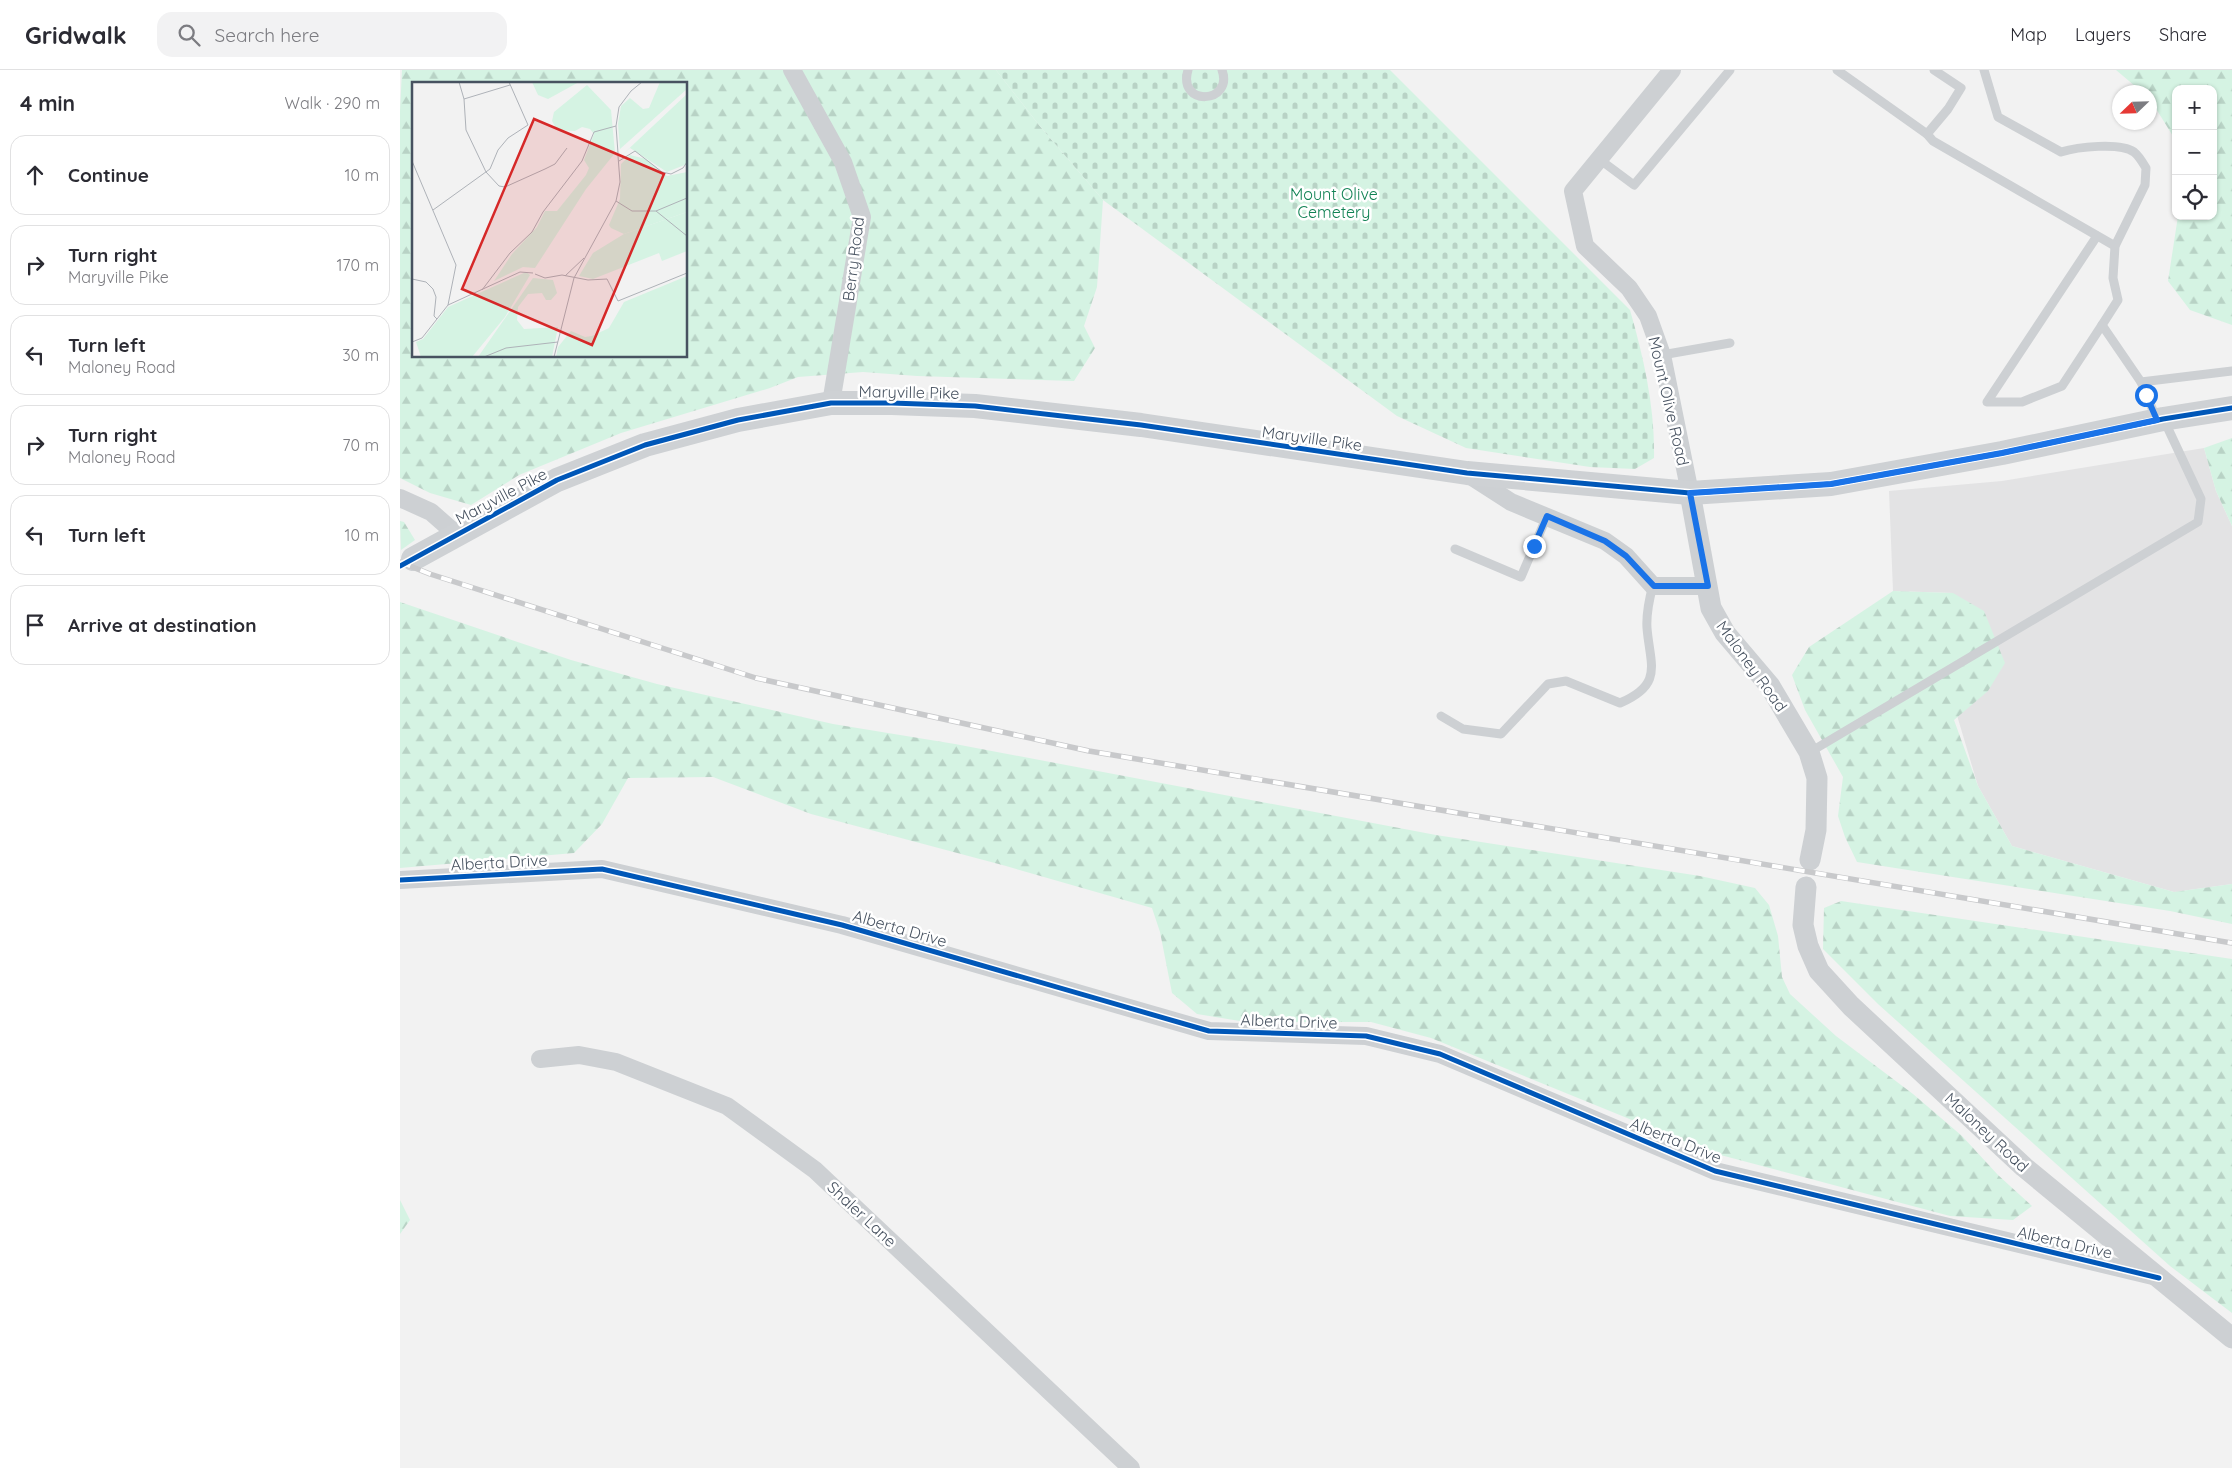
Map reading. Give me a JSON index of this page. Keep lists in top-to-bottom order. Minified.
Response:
{"streets":{"main road":["Maryville Pike"],"street":["Berry Road","Mount Olive Road","Maloney Road","Alberta Drive","Shaler Lane"]},"crossings":[["Berry Road","Maryville Pike"],["Maryville Pike","Mount Olive Road"],["Maryville Pike","Maloney Road"],["Mount Olive Road","Maloney Road"],["Maloney Road","Alberta Drive"]],"parks":["Mount Olive Cemetery"],"north":"bottom left","page":{"header":"Gridwalk","search":"Search here","nav":["Map","Layers","Share"],"heading":["4 min","Walk · 290 m"],"map_buttons":["+","−"],"list":[["Continue","10 m"],["Turn right","Maryville Pike","170 m"],["Turn left","Maloney Road","30 m"],["Turn right","Maloney Road","70 m"],["Turn left","10 m"],"Arrive at destination"]}}
